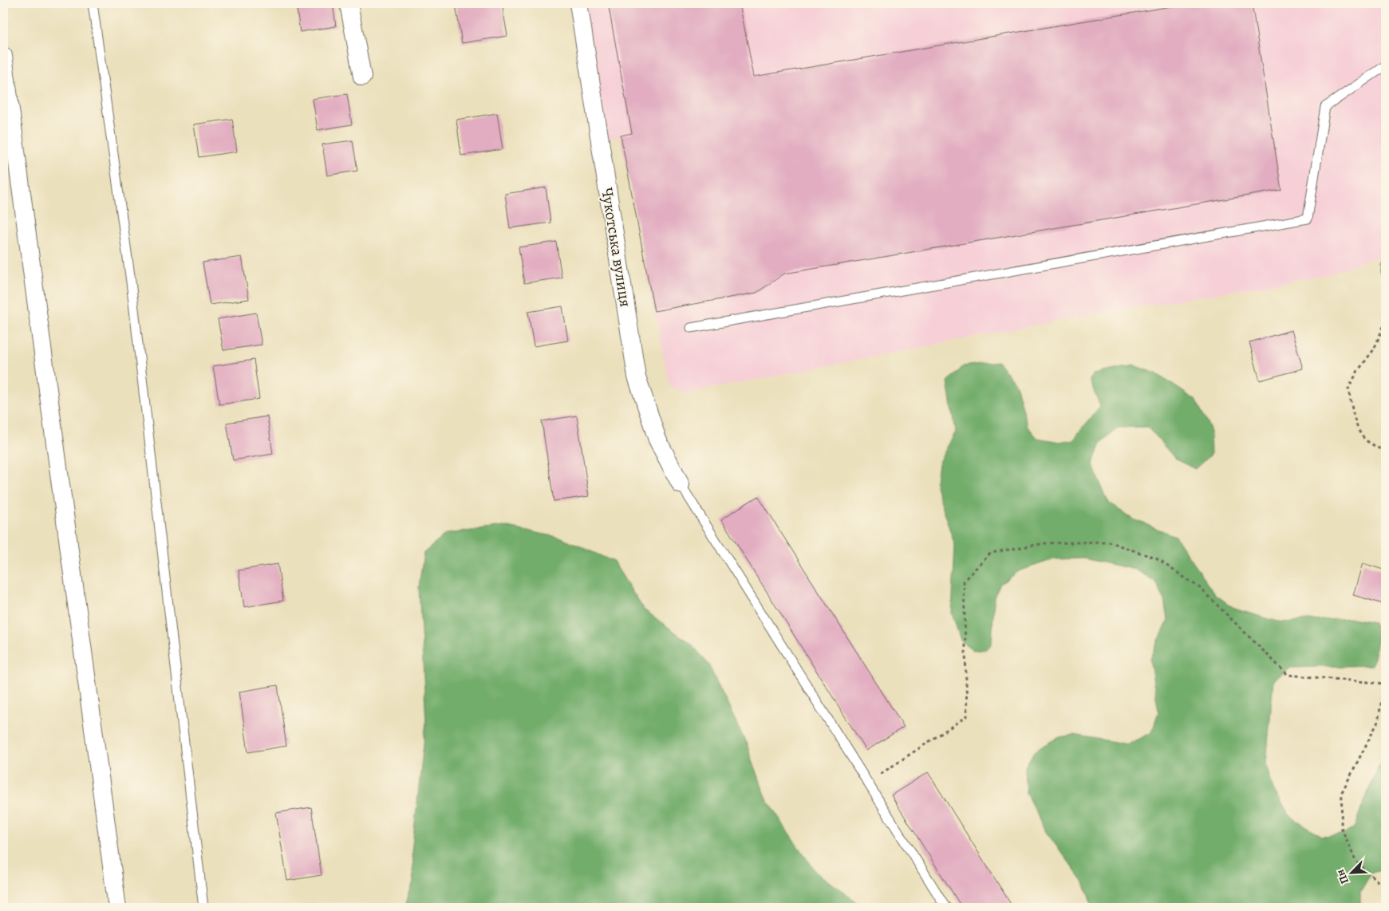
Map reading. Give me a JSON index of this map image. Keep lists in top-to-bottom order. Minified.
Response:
{"streets":{"street":["Чукотська вулиця"]},"north":"bottom left"}
